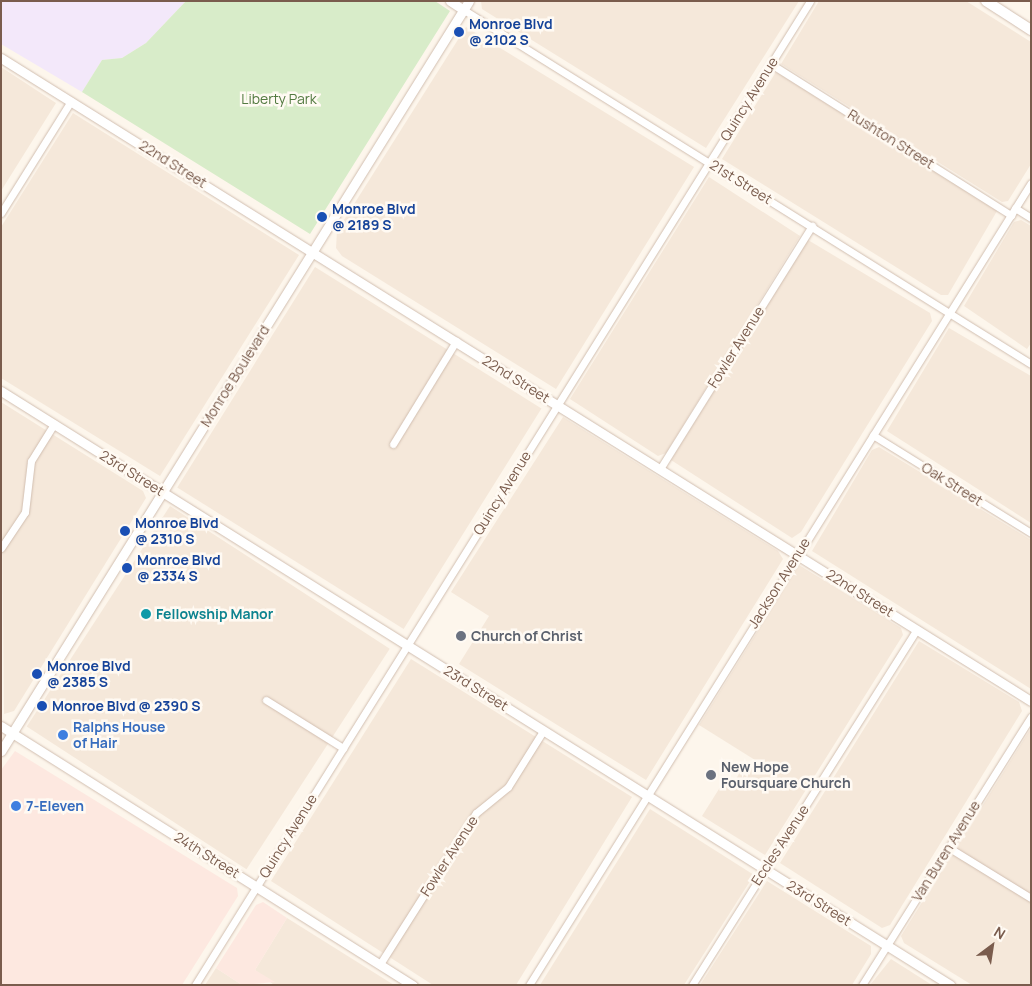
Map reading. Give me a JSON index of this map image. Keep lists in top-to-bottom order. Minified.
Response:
{"streets":{"street":["Quincy Avenue","Rushton Street","22nd Street","21st Street","Fowler Avenue","Monroe Boulevard","23rd Street","Oak Street","Jackson Avenue","Eccles Avenue","Van Buren Avenue","24th Street"]},"crossings":[["Quincy Avenue","Rushton Street"],["Quincy Avenue","22nd Street"],["Quincy Avenue","21st Street"],["Quincy Avenue","23rd Street"],["Quincy Avenue","24th Street"],["Rushton Street","Jackson Avenue"],["22nd Street","Fowler Avenue"],["22nd Street","Monroe Boulevard"],["22nd Street","Jackson Avenue"],["22nd Street","Eccles Avenue"],["21st Street","Fowler Avenue"],["21st Street","Monroe Boulevard"],["21st Street","Jackson Avenue"],["Fowler Avenue","23rd Street"],["Fowler Avenue","24th Street"],["Monroe Boulevard","23rd Street"],["Monroe Boulevard","24th Street"],["23rd Street","Jackson Avenue"],["23rd Street","Eccles Avenue"],["23rd Street","Van Buren Avenue"],["Oak Street","Jackson Avenue"]],"parks":["Liberty Park"],"places":["Monroe Blvd @ 2102 S","Monroe Blvd @ 2189 S","Monroe Blvd @ 2310 S","Monroe Blvd @ 2334 S","Fellowship Manor","Church of Christ","Monroe Blvd @ 2385 S","Monroe Blvd @ 2390 S","Ralphs House of Hair","New Hope Foursquare Church","7-Eleven"],"north":"top right"}
